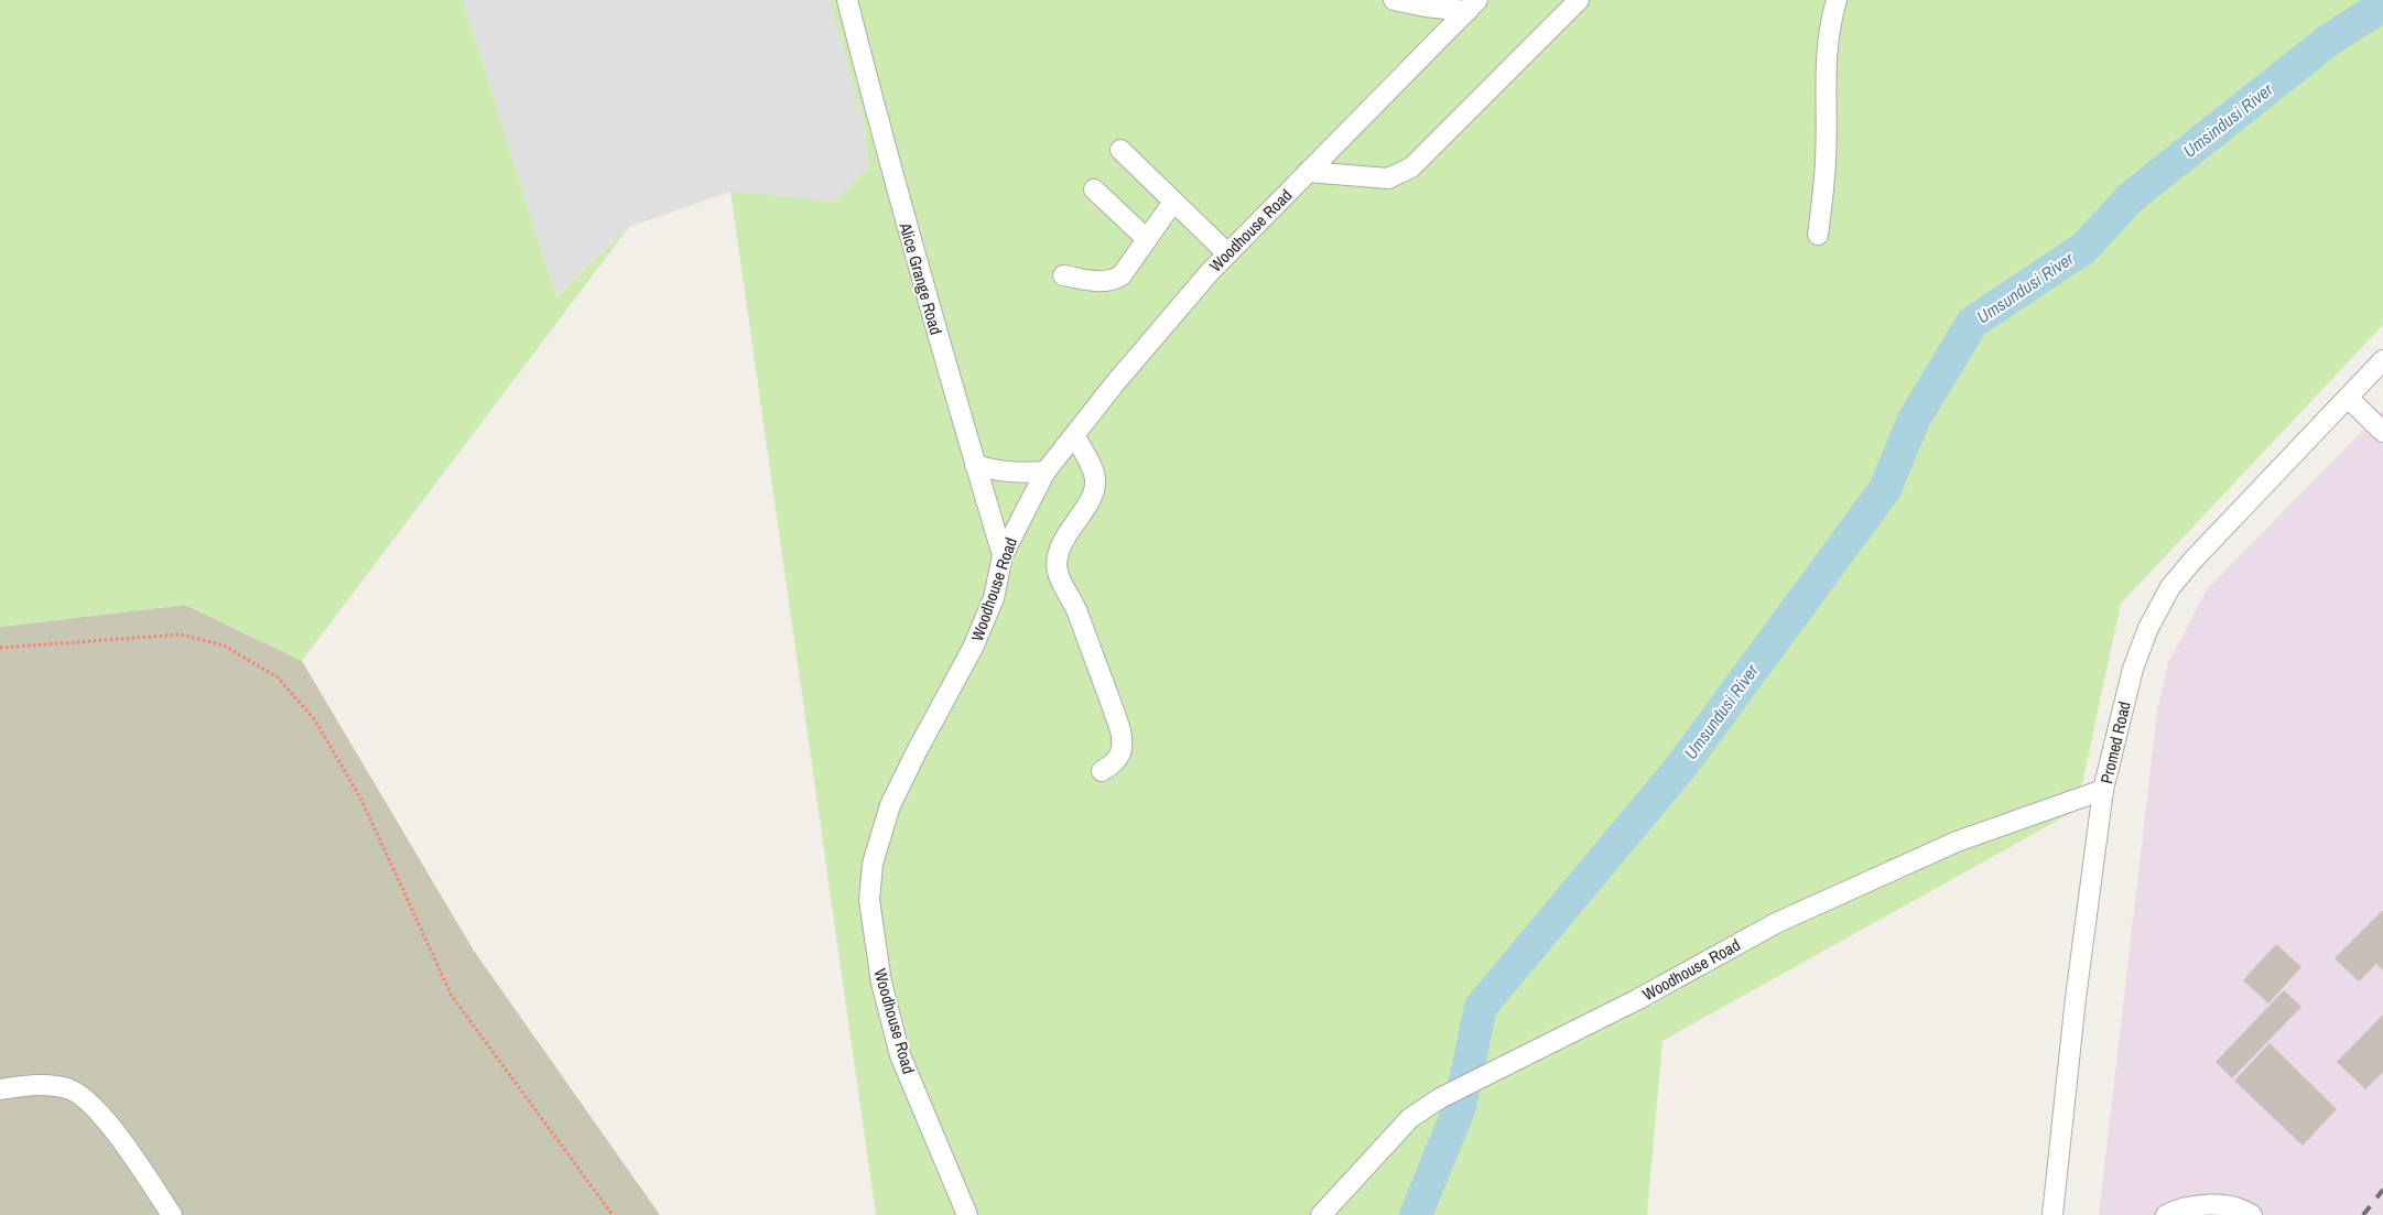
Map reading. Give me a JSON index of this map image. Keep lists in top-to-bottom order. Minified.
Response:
{"streets":{"street":["Woodhouse Road","Alice Grange Road","Promed Road"]},"crossings":[["Woodhouse Road","Alice Grange Road"],["Woodhouse Road","Promed Road"]],"water":["Umsindusi River","Umsundusi River"]}
